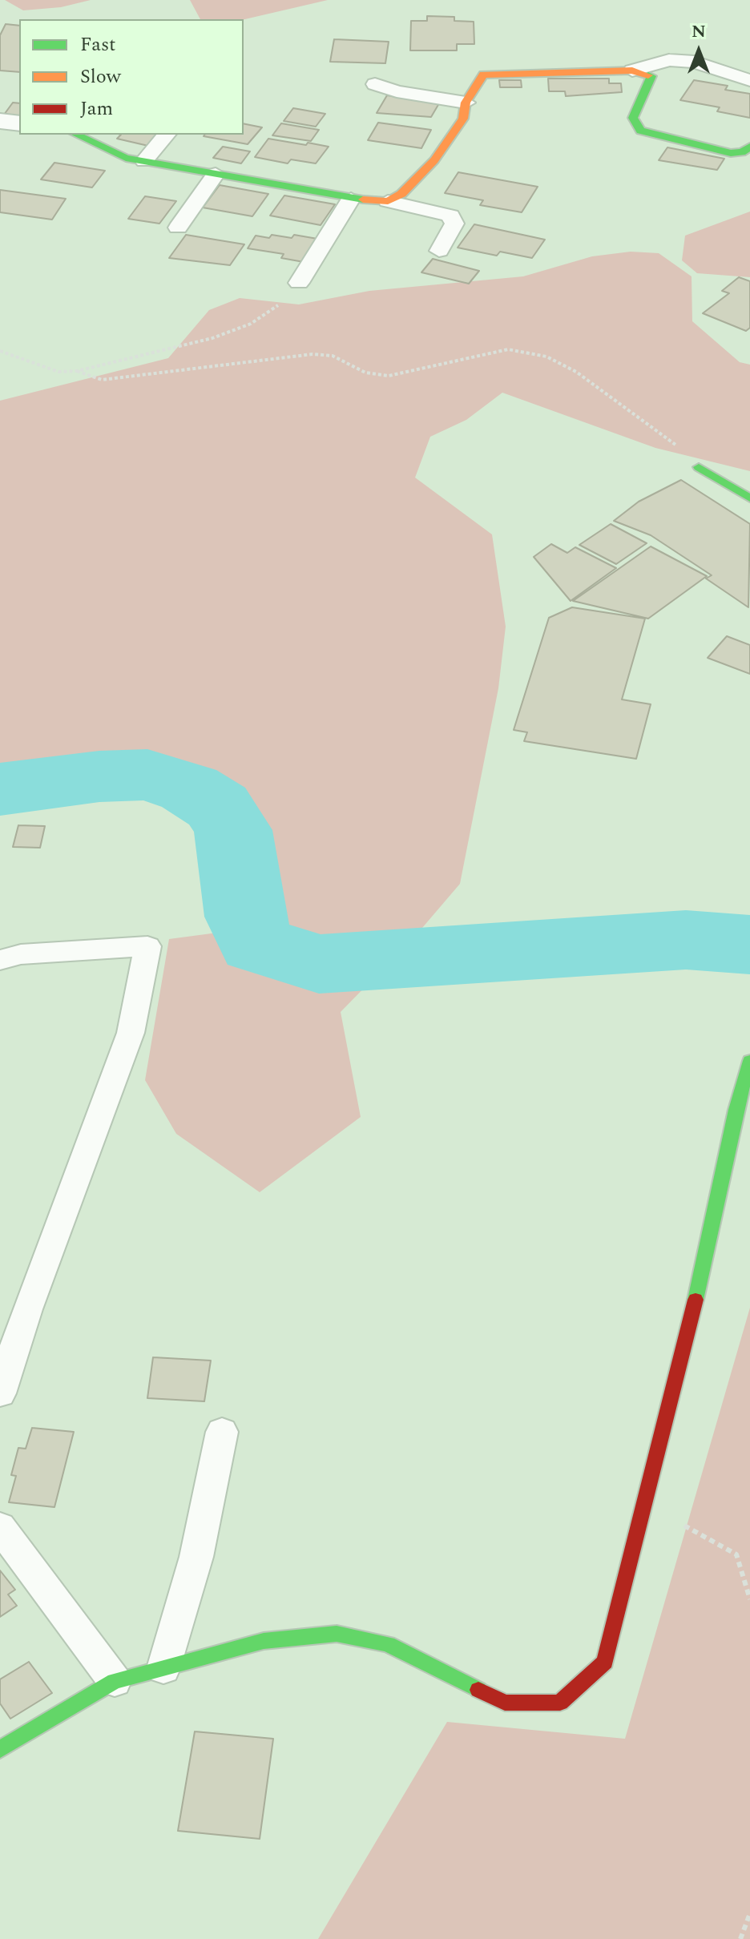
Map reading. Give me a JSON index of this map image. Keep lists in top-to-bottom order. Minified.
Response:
{"legend":["Fast","Slow","Jam"],"north":"top"}
